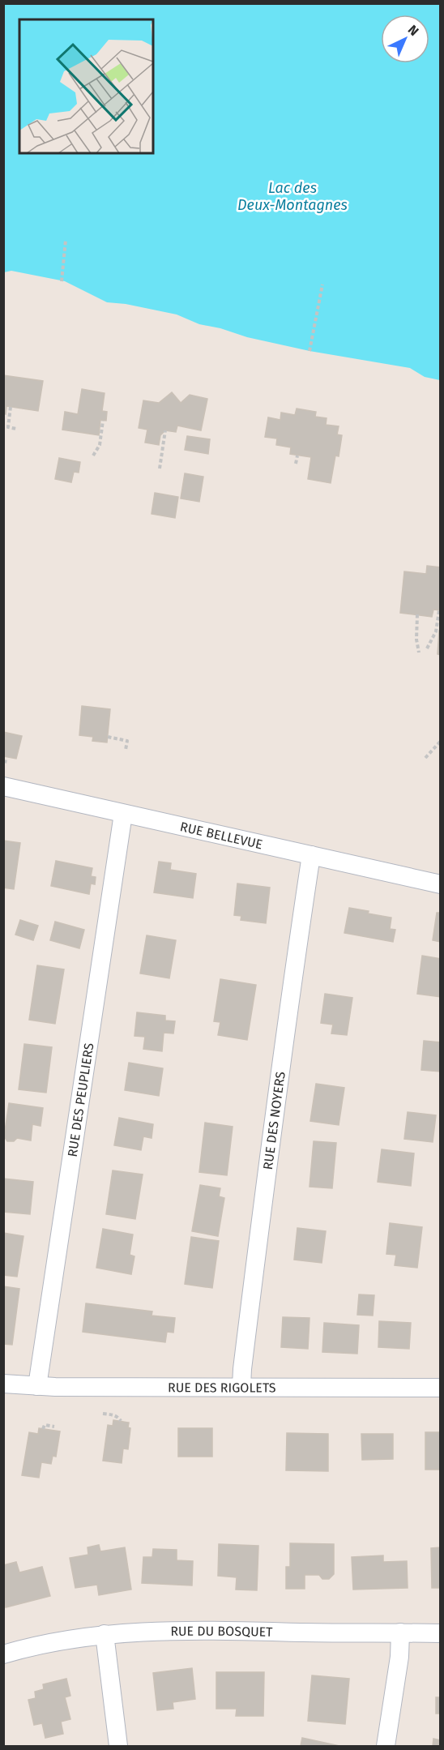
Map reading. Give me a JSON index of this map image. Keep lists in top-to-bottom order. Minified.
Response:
{"streets":{"street":["RUE BELLEVUE","RUE DES PEUPLIERS","RUE DES NOYERS","RUE DES RIGOLETS","RUE DU BOSQUET"]},"crossings":[["RUE BELLEVUE","RUE DES PEUPLIERS"],["RUE BELLEVUE","RUE DES NOYERS"],["RUE DES PEUPLIERS","RUE DES RIGOLETS"],["RUE DES NOYERS","RUE DES RIGOLETS"]],"water":["Lac des Deux-Montagnes"],"north":"top right"}
